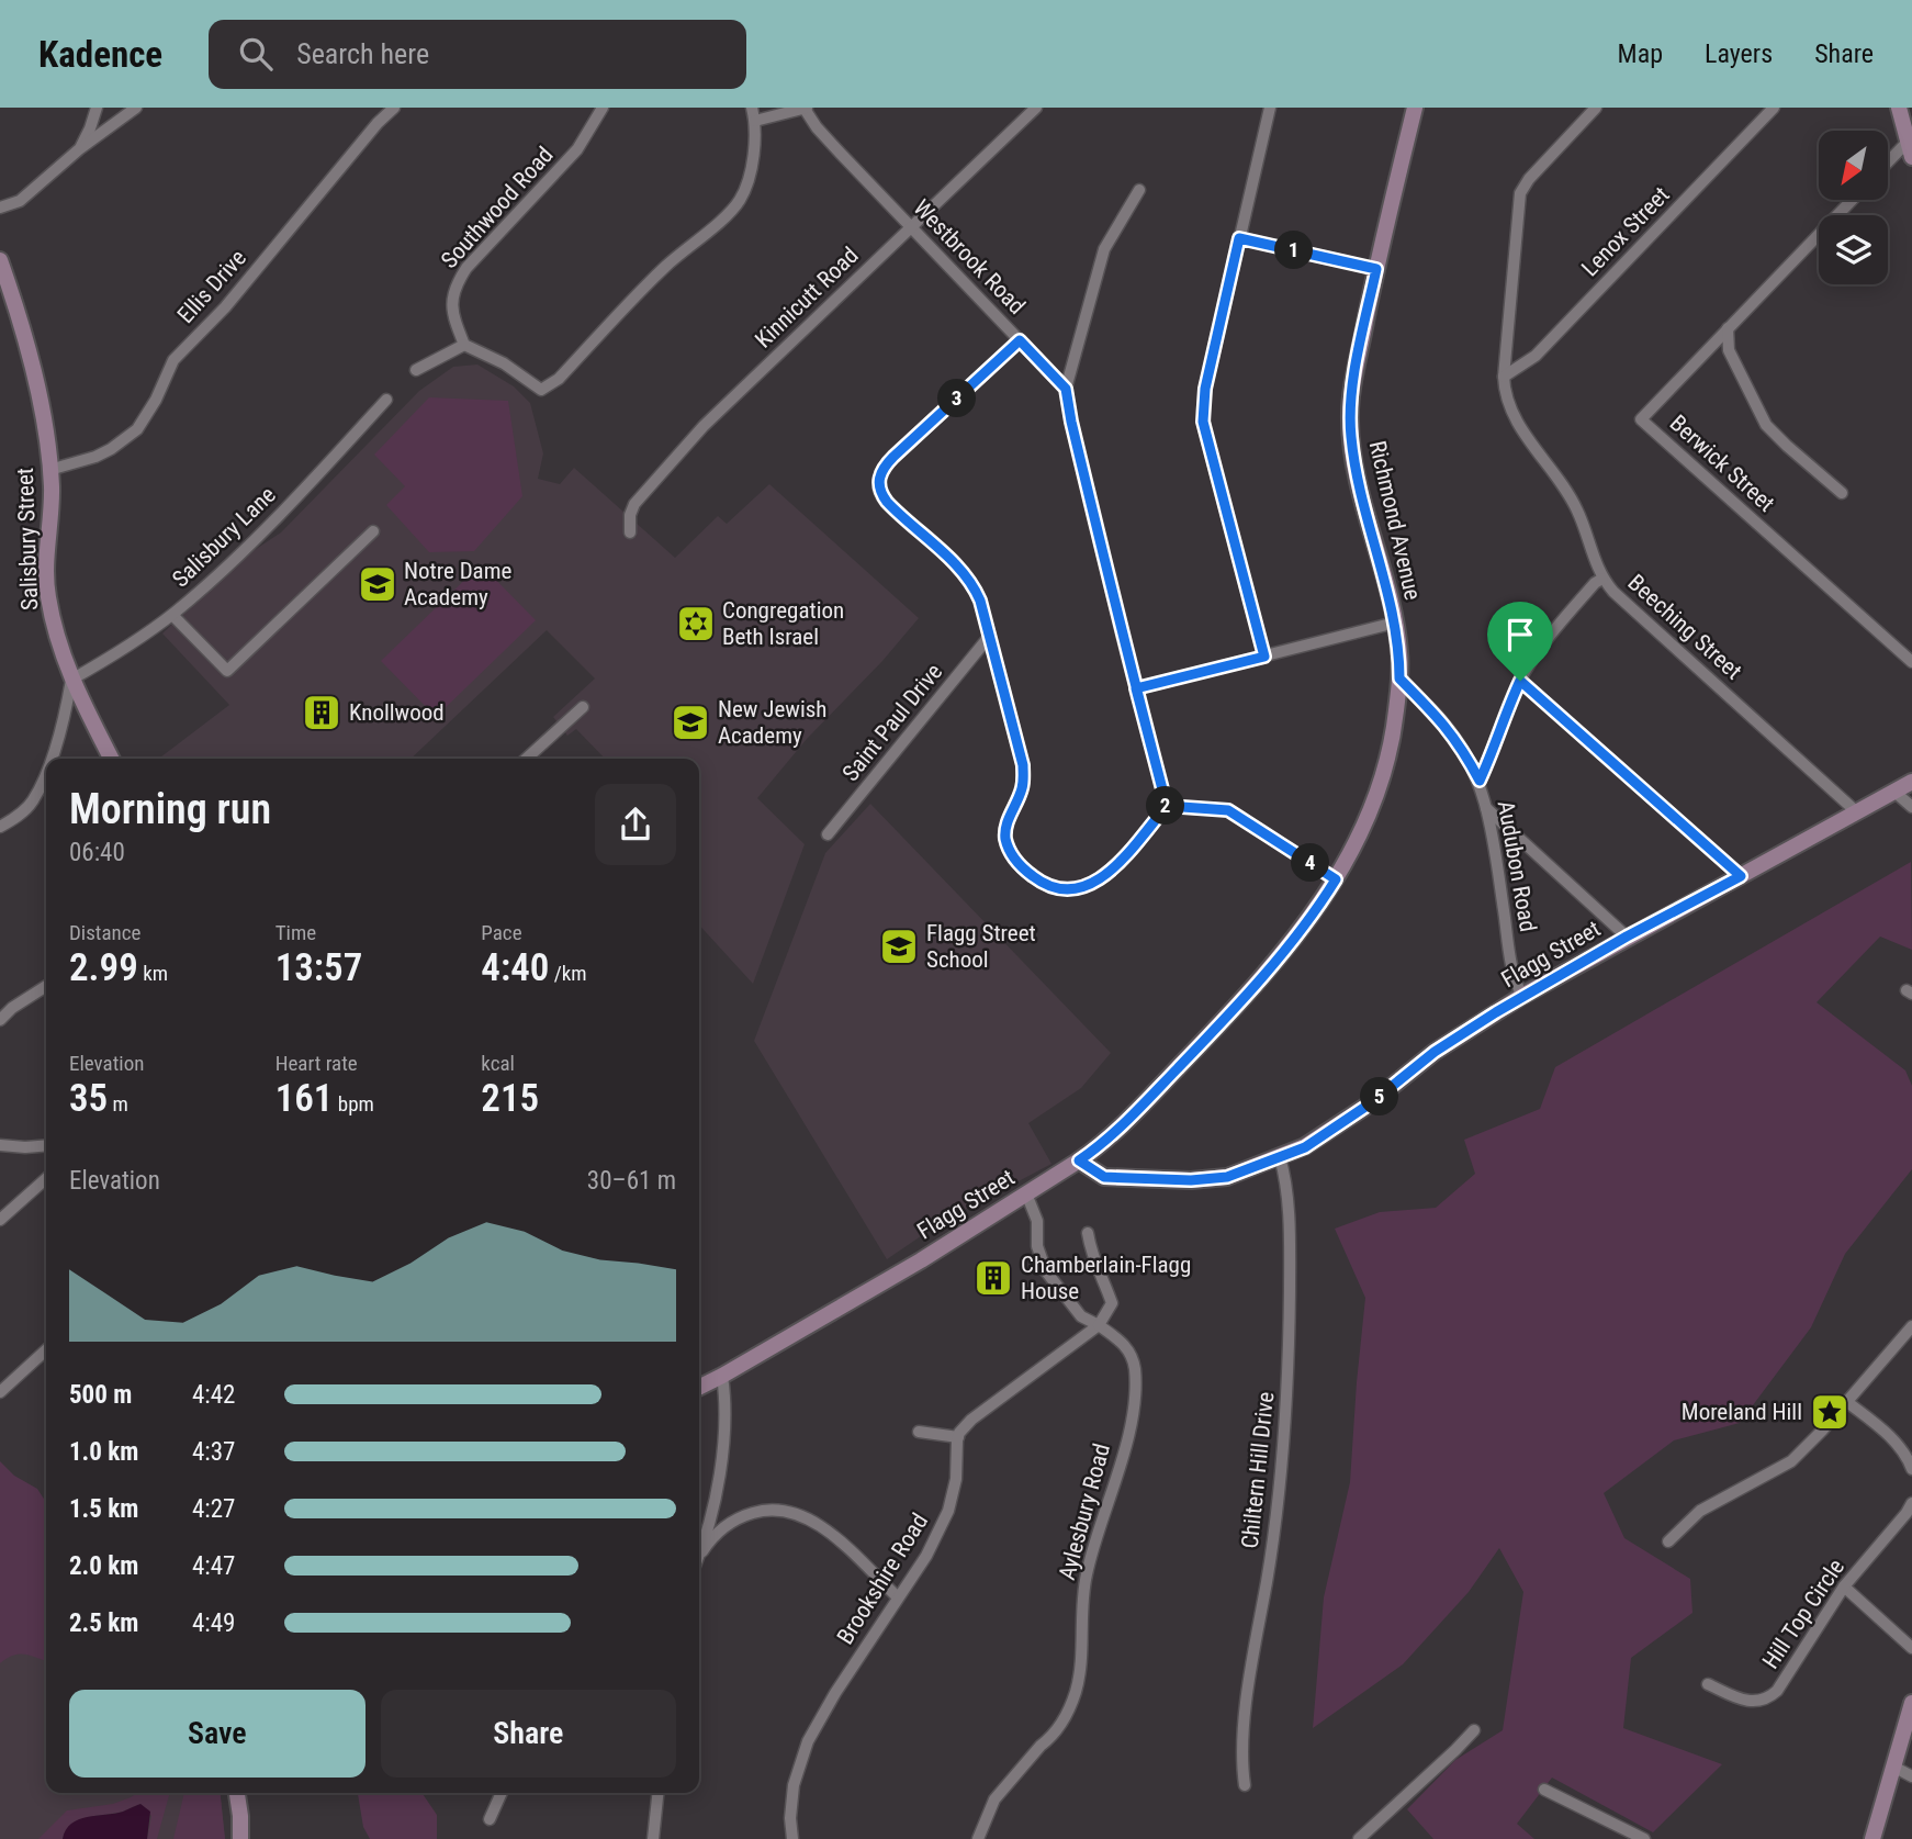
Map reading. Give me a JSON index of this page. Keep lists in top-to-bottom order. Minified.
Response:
{"streets":{"street":["Southwood Road","Lenox Street","Westbrook Road","Ellis Drive","Kinnicutt Road","Berwick Street","Richmond Avenue","Salisbury Lane","Salisbury Street","Beeching Street","Saint Paul Drive","Audubon Road","Flagg Street","Chiltern Hill Drive","Aylesbury Road","Brookshire Road","Hill Top Circle"]},"crossings":[["Lenox Street","Beeching Street"],["Westbrook Road","Kinnicutt Road"],["Ellis Drive","Salisbury Street"],["Richmond Avenue","Audubon Road"],["Richmond Avenue","Flagg Street"],["Salisbury Lane","Salisbury Street"],["Beeching Street","Flagg Street"],["Audubon Road","Flagg Street"],["Flagg Street","Chiltern Hill Drive"]],"places":{"school or university":["Notre Dame Academy","New Jewish Academy","Flagg Street School"],"synagogue":["Congregation Beth Israel"],"building":["Knollwood","Chamberlain-Flagg House"],"place":["Moreland Hill"]},"north":"bottom left","page":{"header":"Kadence","search":"Search here","nav":["Map","Layers","Share"],"pins":["1","3","2","4","5"],"heading":["Morning run","06:40"],"stats":[["Distance","2.99 km"],["Time","13:57"],["Pace","4:40 /km"],["Elevation","35 m"],["Heart rate","161 bpm"],["kcal","215"]],"chart":["Elevation","30–61 m"],"list":[{"name":"500 m","note":"4:42"},{"name":"1.0 km","note":"4:37"},{"name":"1.5 km","note":"4:27"},{"name":"2.0 km","note":"4:47"},{"name":"2.5 km","note":"4:49"}],"buttons":["Save","Share"]}}
